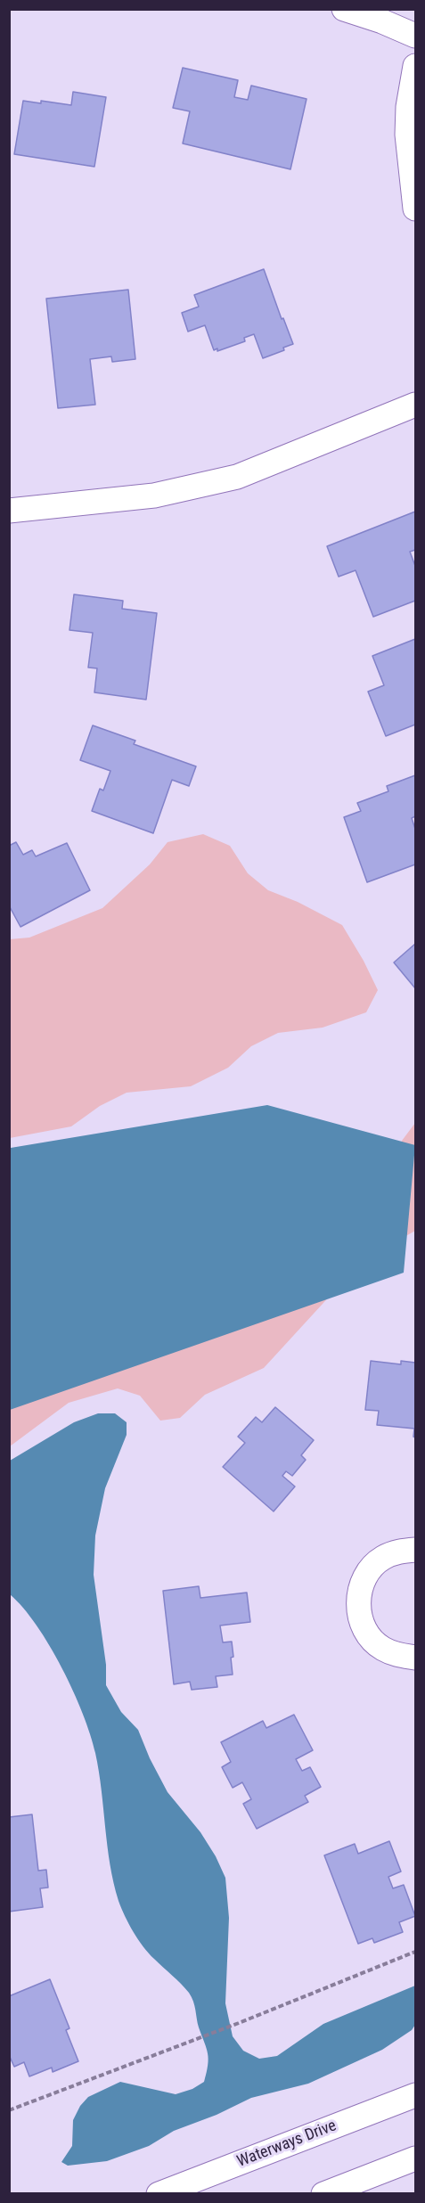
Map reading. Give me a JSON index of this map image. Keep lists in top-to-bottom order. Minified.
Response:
{"streets":{"street":["Waterways Drive"]}}
